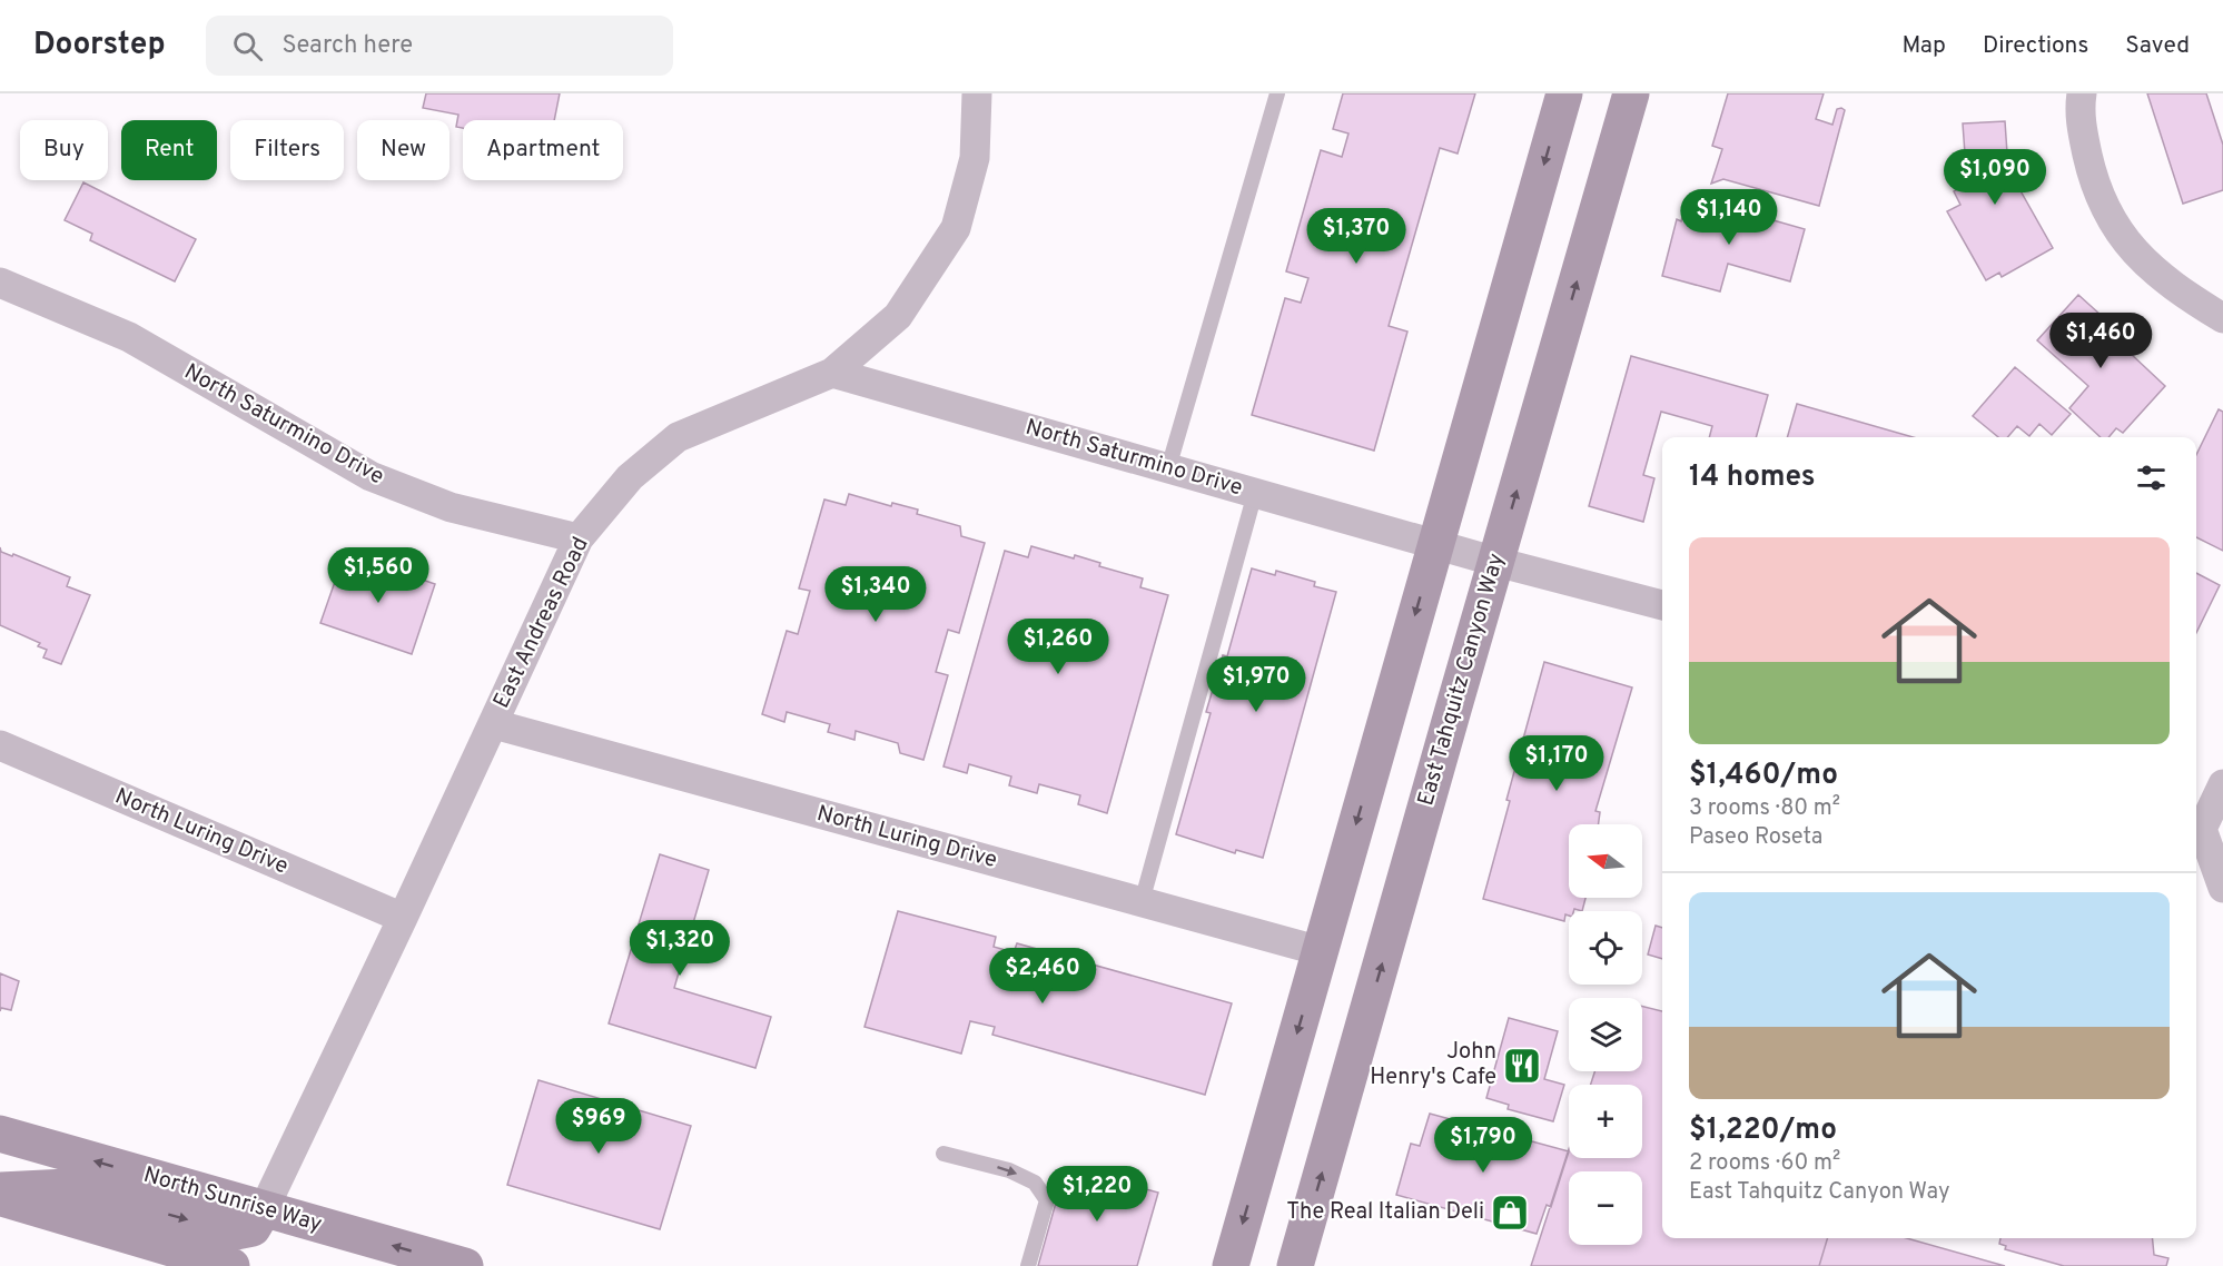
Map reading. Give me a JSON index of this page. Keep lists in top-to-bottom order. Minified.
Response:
{"streets":{"main road":["East Tahquitz Canyon Way","North Sunrise Way"],"street":["North Saturmino Drive","East Andreas Road","North Luring Drive"]},"crossings":[["North Saturmino Drive","East Andreas Road"],["North Saturmino Drive","East Tahquitz Canyon Way"],["East Andreas Road","North Luring Drive"],["East Andreas Road","North Sunrise Way"]],"places":{"restaurant":["John Henry's Cafe"],"shop":["The Real Italian Deli"]},"north":"left","page":{"header":"Doorstep","search":"Search here","nav":["Map","Directions","Saved"],"chip":["Buy","Rent","Filters","New","Apartment"],"price":["$1,090","$1,140","$1,370","$1,460","$1,560","$1,340","$1,260","$1,970","$1,170","$1,320","$2,460","$969","$1,790","$1,220"],"heading":"14 homes","list":[{"name":"$1,460/mo","note":"3 rooms · 80 m² · Paseo Roseta"},{"name":"$1,220/mo","note":"2 rooms · 60 m² · East Tahquitz Canyon Way"}],"map_buttons":["+","−"]}}
